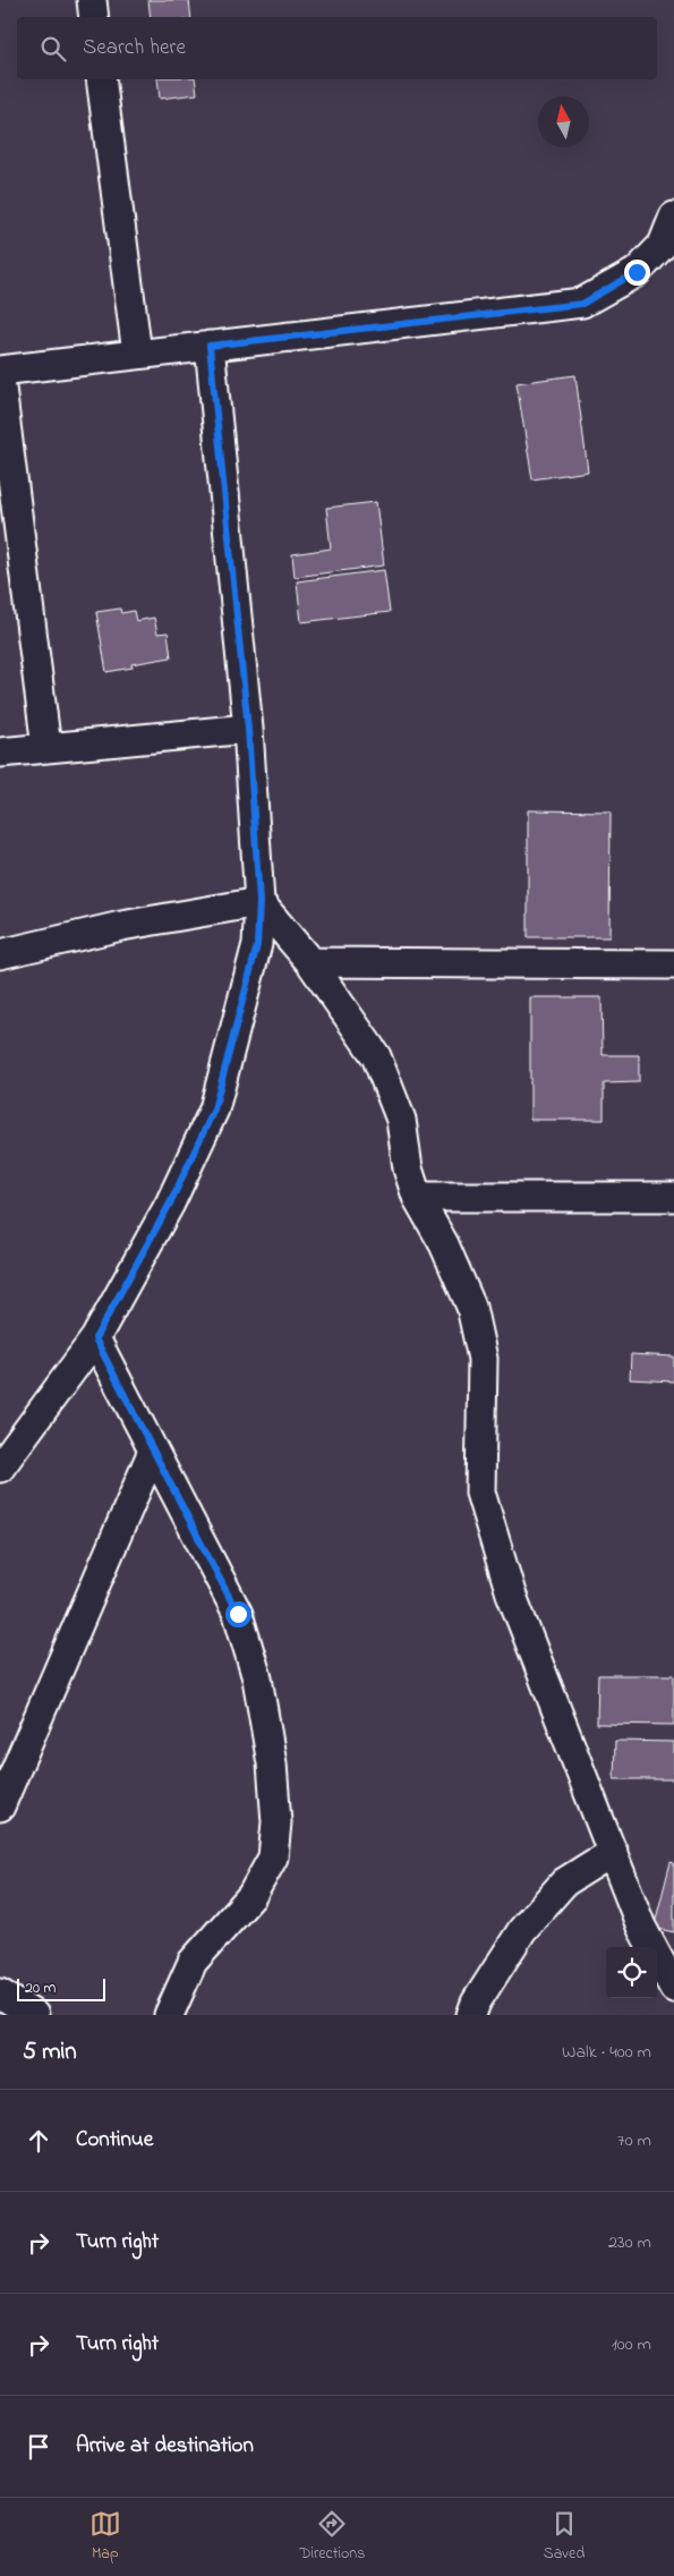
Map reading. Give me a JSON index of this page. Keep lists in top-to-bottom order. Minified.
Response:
{"scale_bar":"20 m","north":"top","page":{"search":"Search here","scale":"20 m","heading":["5 min","Walk · 400 m"],"list":[["Continue","70 m"],["Turn right","230 m"],["Turn right","100 m"],"Arrive at destination"],"nav":["Map","Directions","Saved"]}}
